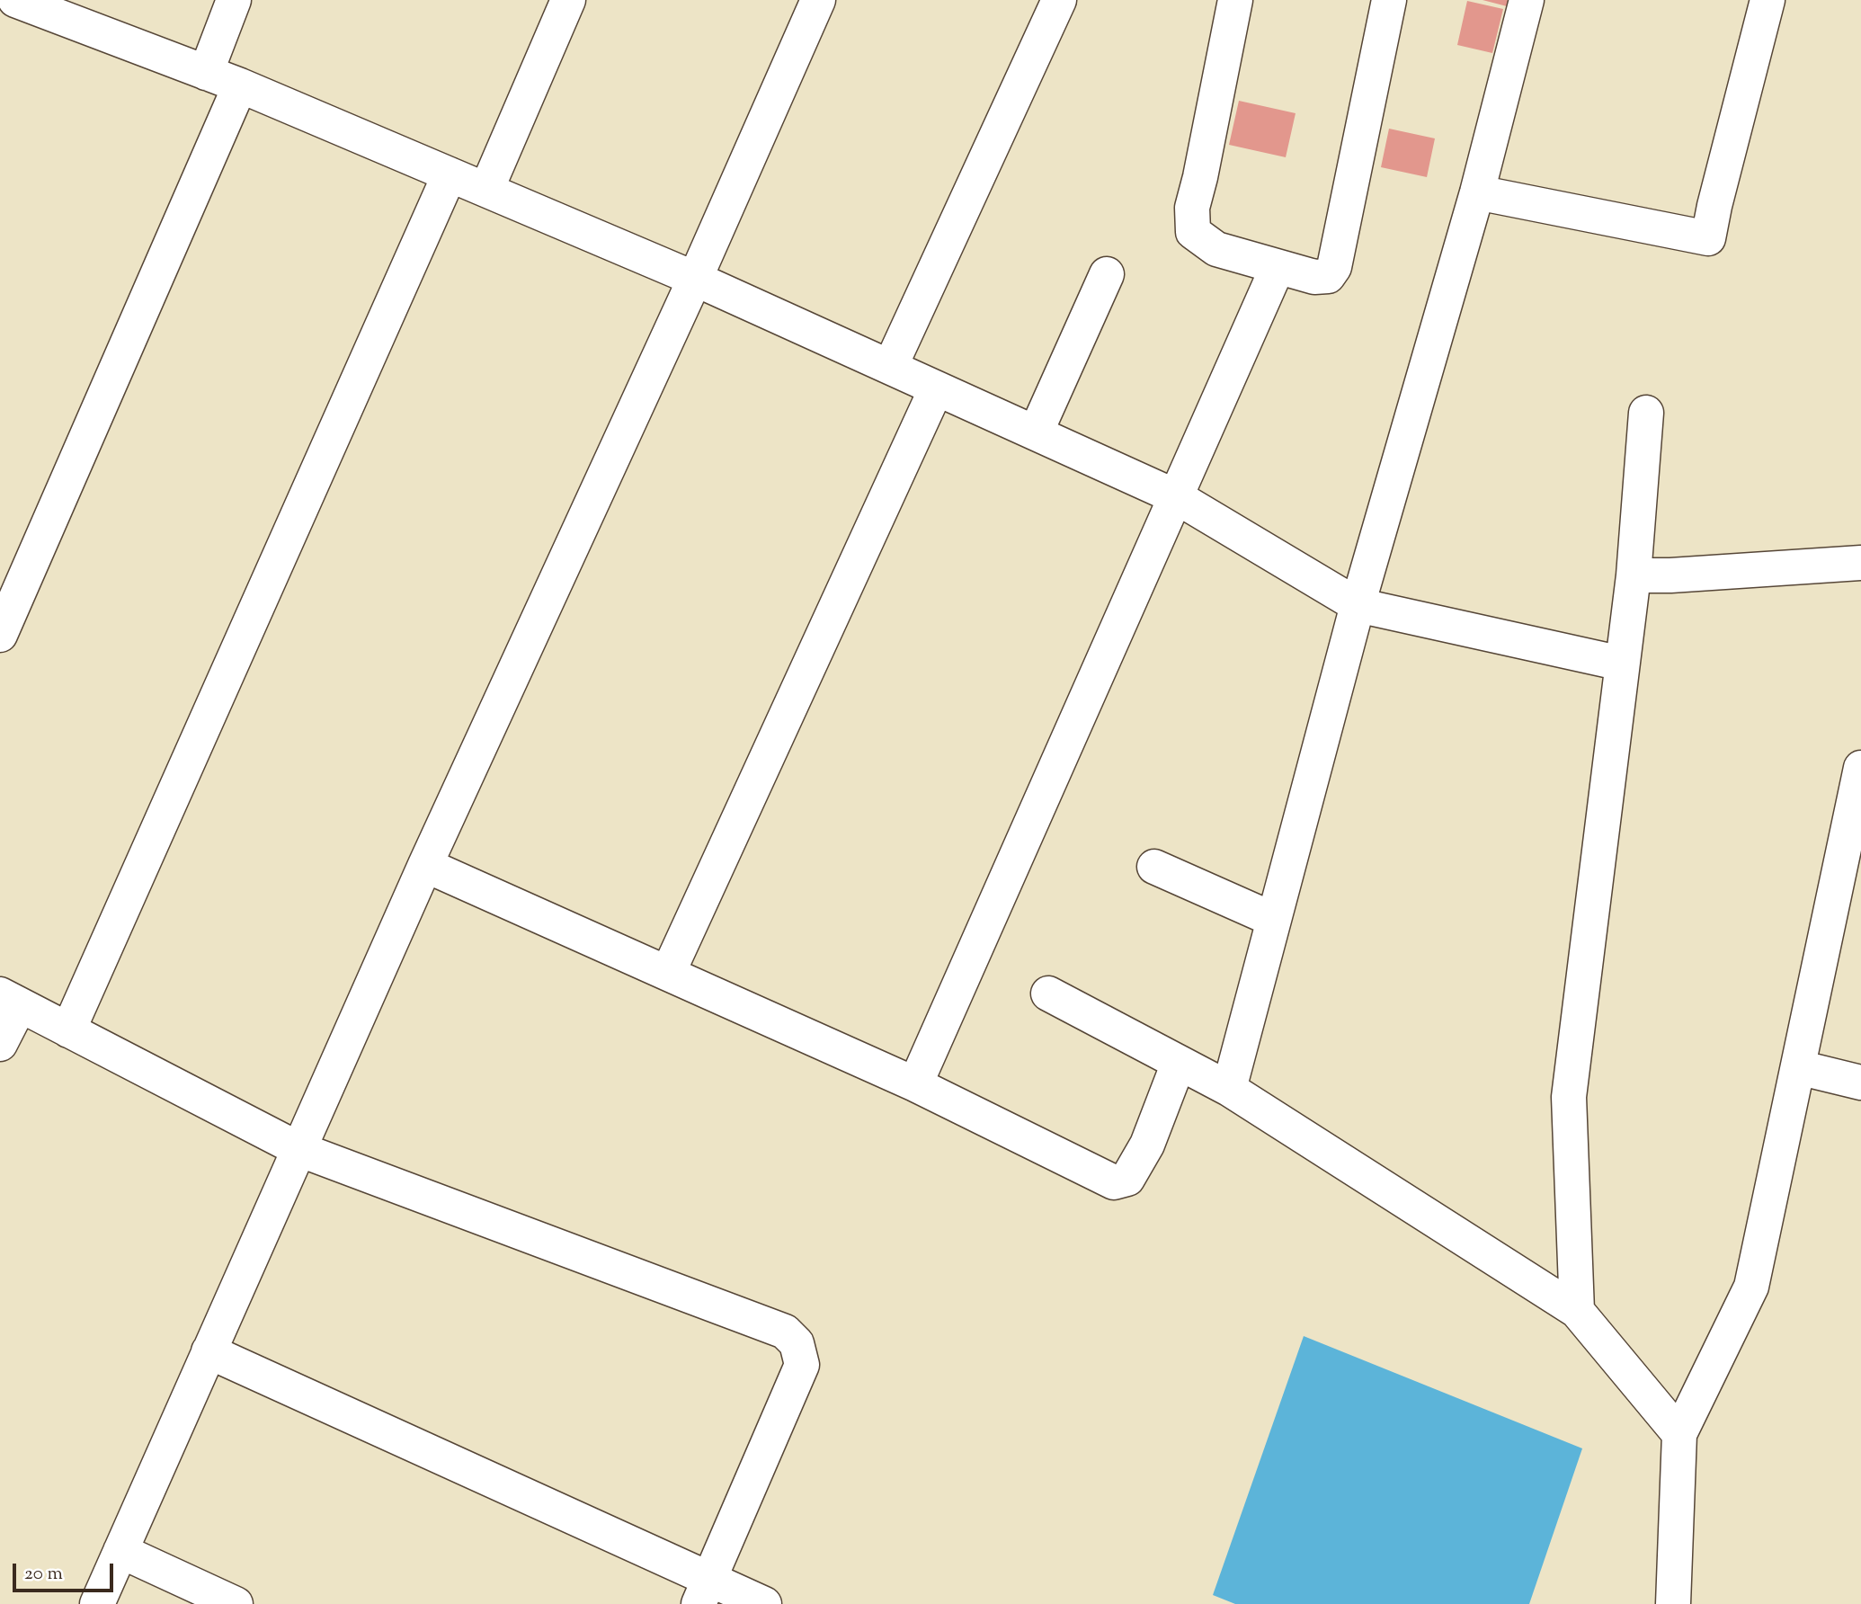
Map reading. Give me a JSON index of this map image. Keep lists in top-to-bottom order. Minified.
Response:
{"scale_bar":"20 m"}
